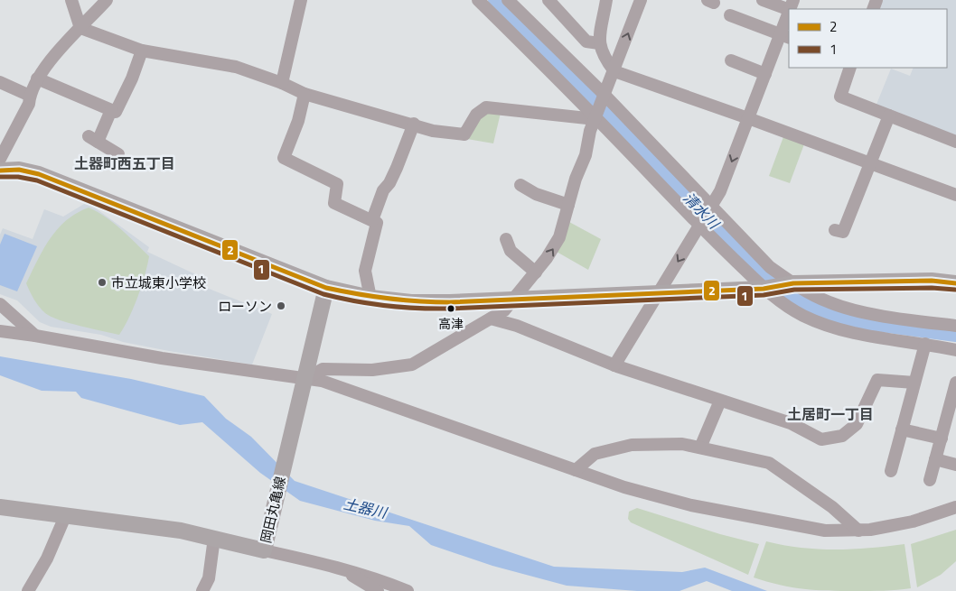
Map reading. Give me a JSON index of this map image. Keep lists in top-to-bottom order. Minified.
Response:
{"streets":{"main road":["岡田丸亀線"]},"districts":["土器町西五丁目","土居町一丁目"],"water":["清水川","土器川"],"places":["市立城東小学校","ローソン","高津"],"lines":["transit line 2","transit line 1"],"legend":["2","1"]}
